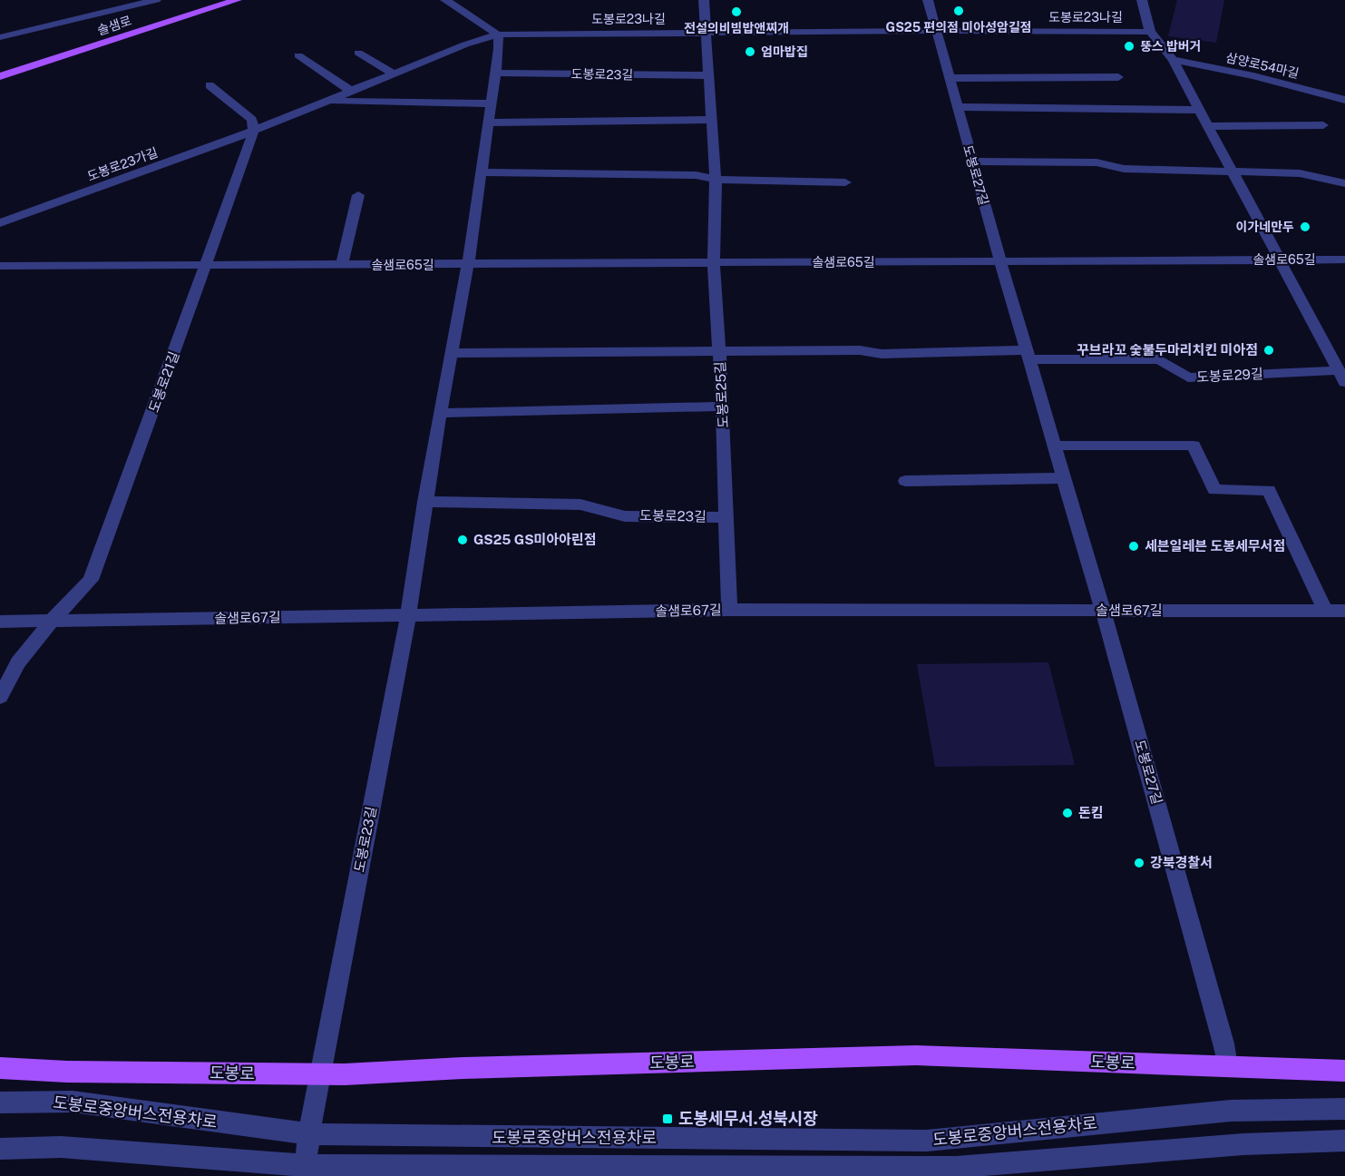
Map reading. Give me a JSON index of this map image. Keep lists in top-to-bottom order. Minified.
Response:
{"streets":{"main road":["솔샘로","도봉로"],"street":["도봉로23나길","삼양로54마길","도봉로23길","도봉로23가길","도봉로27길","솔샘로65길","도봉로29길","도봉로21길","도봉로25길","솔샘로67길","도봉로중앙버스전용차로"]},"crossings":[["도봉로23나길","도봉로23길"],["도봉로23나길","도봉로23가길"],["도봉로23나길","도봉로27길"],["도봉로23나길","도봉로29길"],["도봉로23나길","도봉로25길"],["삼양로54마길","도봉로29길"],["도봉로23길","도봉로23가길"],["도봉로23길","솔샘로65길"],["도봉로23길","도봉로25길"],["도봉로23길","솔샘로67길"],["도봉로23길","도봉로"],["도봉로23길","도봉로중앙버스전용차로"],["도봉로23가길","도봉로21길"],["도봉로27길","솔샘로65길"],["도봉로27길","도봉로29길"],["도봉로27길","솔샘로67길"],["도봉로27길","도봉로"],["솔샘로65길","도봉로29길"],["솔샘로65길","도봉로21길"],["솔샘로65길","도봉로25길"],["도봉로21길","솔샘로67길"],["도봉로25길","솔샘로67길"]],"places":{"other":["GS25 편의점 미아성암길점","전설의비빔밥앤찌개","뚱스 밥버거","엄마밥집","이가네만두","꾸브라꼬 숯불두마리치킨 미아점","GS25 GS미아아린점","세븐일레븐 도봉세무서점","돈킴","강북경찰서"],"transit":["도봉세무서.성북시장"]}}
